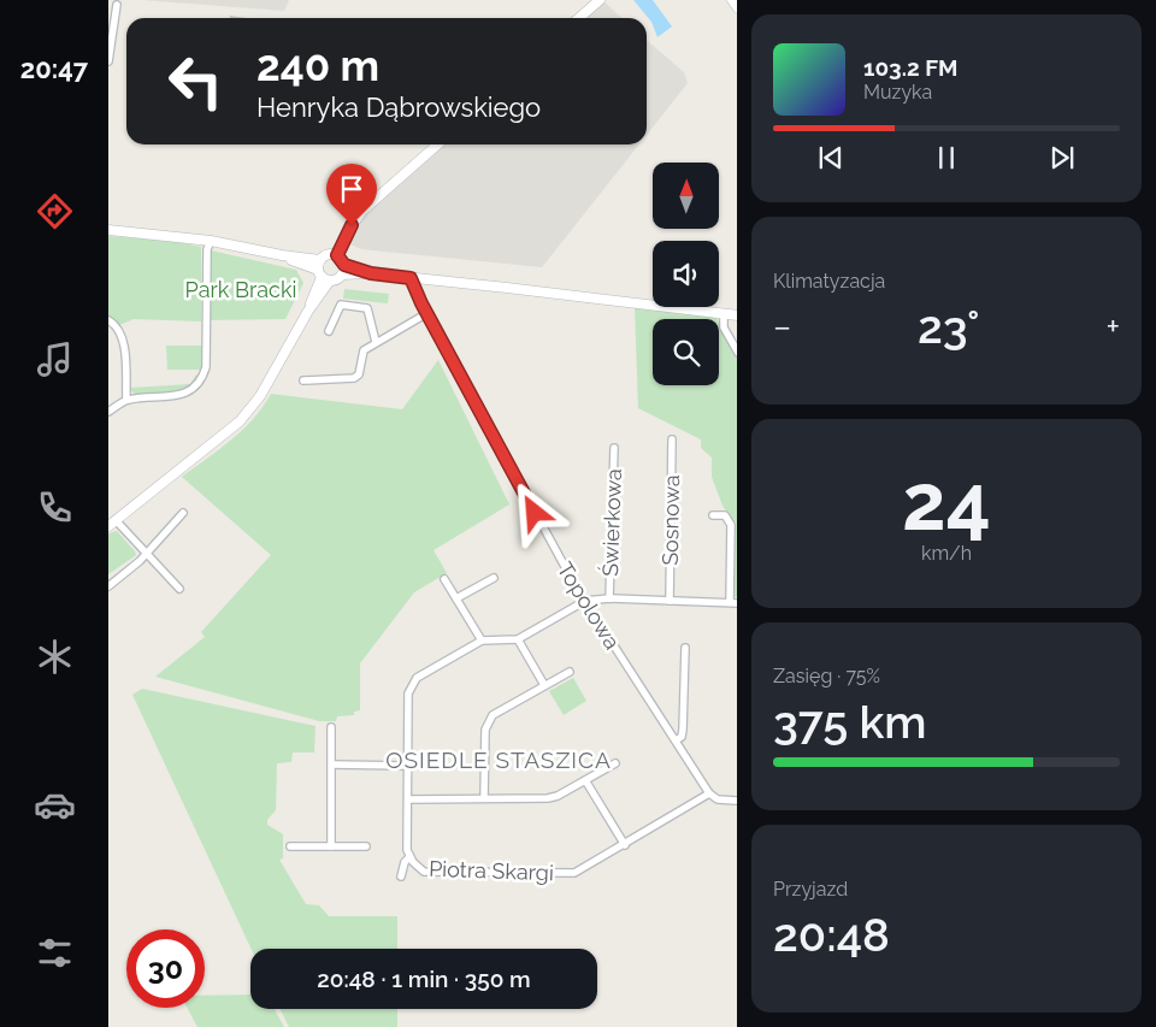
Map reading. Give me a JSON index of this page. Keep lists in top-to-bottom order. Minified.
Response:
{"streets":{"street":["Sosnowa","Świerkowa","Topolowa","Piotra Skargi"]},"crossings":[["Topolowa","Piotra Skargi"]],"districts":["OSIEDLE STASZICA"],"parks":["Park Bracki"],"north":"top","page":{"tabs":"20:47","turn":["240 m","Henryka Dąbrowskiego"],"song":["103.2 FM","Muzyka"],"tile":["Klimatyzacja",["24","km/h"],["Zasięg · 75%","375 km"],["Przyjazd","20:48"]],"heat":["−","23°","+"],"limit":"30","trip":"20:48 · 1 min · 350 m"}}
